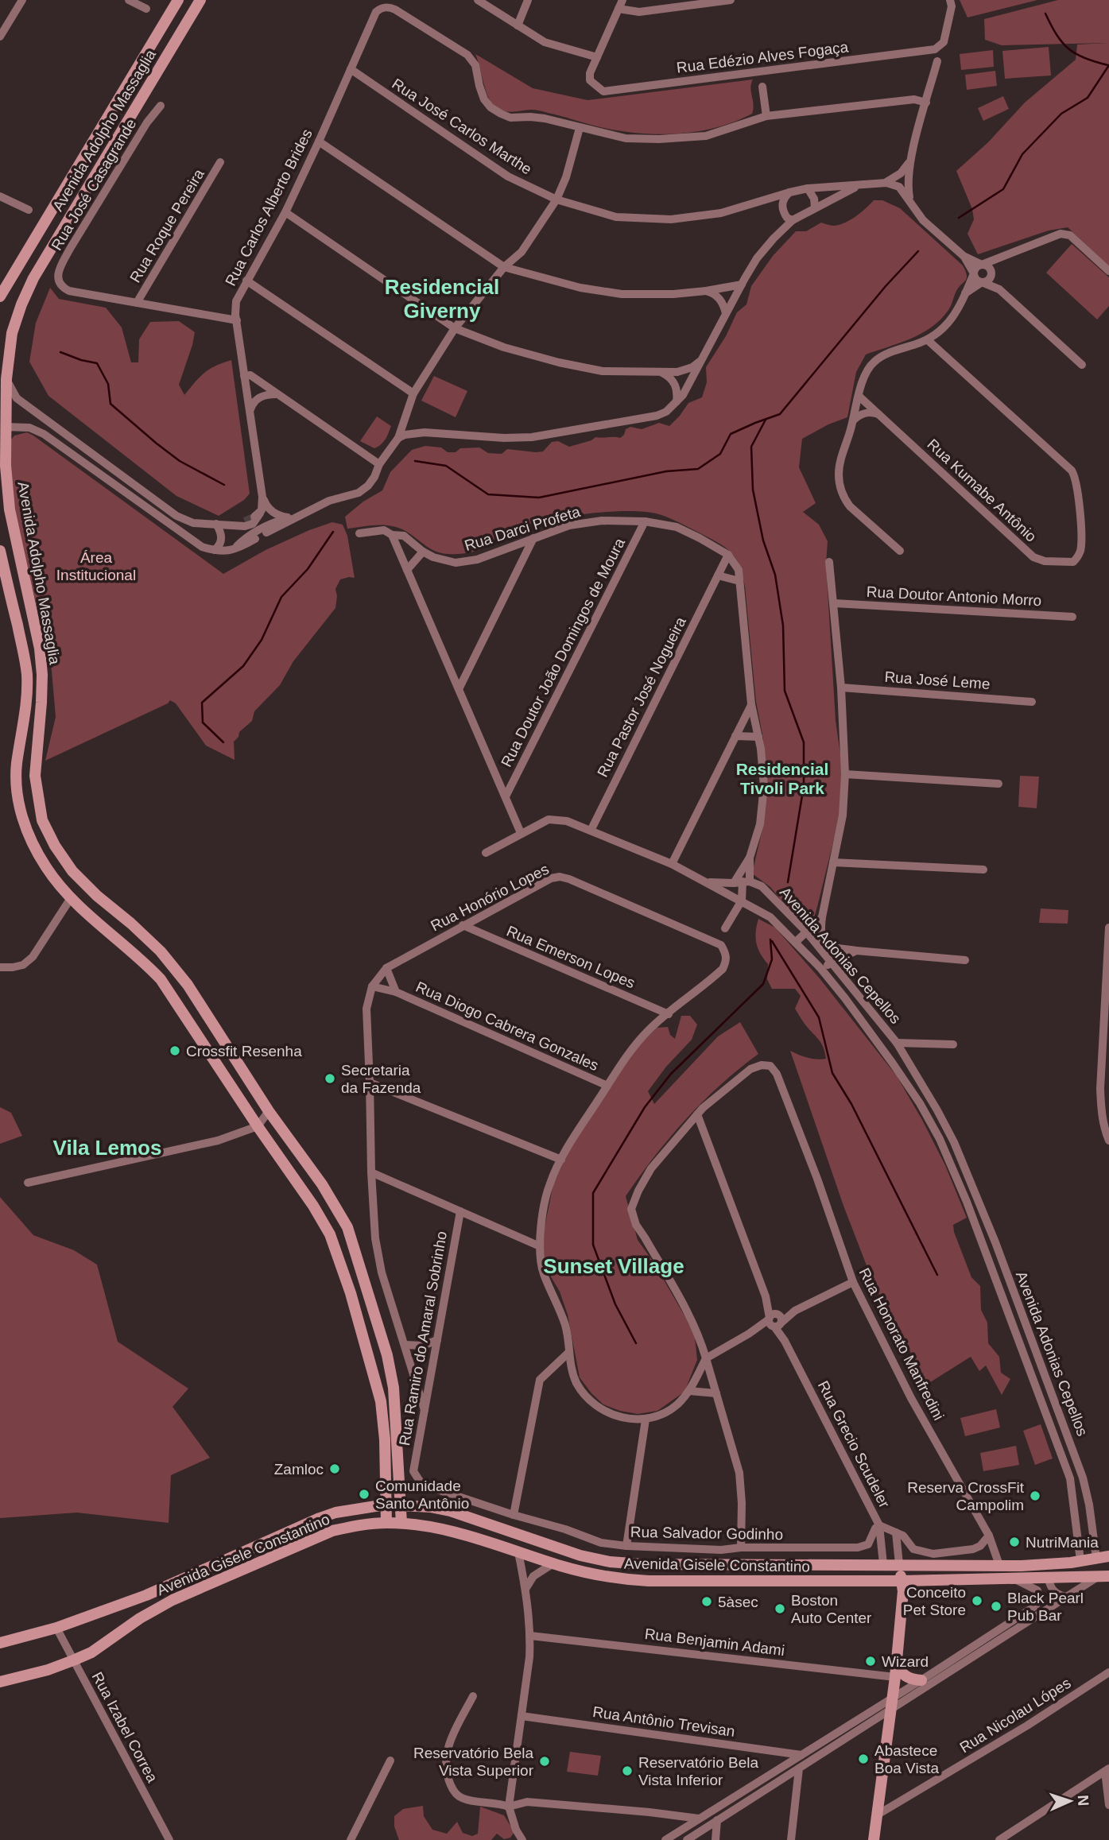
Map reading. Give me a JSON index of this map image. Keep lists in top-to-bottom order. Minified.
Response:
{"streets":{"main road":["Avenida Adolpho Massaglia","Avenida Gisele Constantino"],"street":["Rua Edézio Alves Fogaça","Rua José Carlos Marthe","Rua José Casagrande","Rua Carlos Alberto Brides","Rua Roque Pereira","Rua Kumabe Antônio","Rua Darci Profeta","Rua Doutor Antonio Morro","Rua Doutor João Domingos de Moura","Rua José Leme","Rua Pastor José Nogueira","Rua Honório Lopes","Avenida Adonias Cepellos","Rua Emerson Lopes","Rua Diogo Cabrera Gonzales","Rua Ramiro do Amaral Sobrinho","Rua Honorato Manfredini","Rua Grecio Scudeler","Rua Salvador Godinho","Rua Benjamin Adami","Rua Nicolau Lópes","Rua Antônio Trevisan","Rua Izabel Correa"]},"crossings":[["Rua José Carlos Marthe","Rua Carlos Alberto Brides"],["Avenida Adolpho Massaglia","Avenida Gisele Constantino"],["Rua José Casagrande","Rua Roque Pereira"],["Rua Darci Profeta","Rua Doutor João Domingos de Moura"],["Rua Darci Profeta","Rua Pastor José Nogueira"],["Rua Pastor José Nogueira","Avenida Adonias Cepellos"],["Rua Honório Lopes","Rua Emerson Lopes"],["Rua Honório Lopes","Rua Diogo Cabrera Gonzales"],["Avenida Adonias Cepellos","Avenida Gisele Constantino"],["Rua Ramiro do Amaral Sobrinho","Rua Salvador Godinho"],["Rua Honorato Manfredini","Avenida Gisele Constantino"],["Rua Grecio Scudeler","Rua Salvador Godinho"],["Rua Grecio Scudeler","Avenida Gisele Constantino"],["Avenida Gisele Constantino","Rua Izabel Correa"]],"districts":["Residencial Giverny","Residencial Tivoli Park","Vila Lemos","Sunset Village"],"parks":["Área Institucional"],"places":["Crossfit Resenha","Secretaria da Fazenda","Zamloc","Comunidade Santo Antônio","Reserva CrossFit Campolim","NutriMania","Conceito Pet Store","5àsec","Black Pearl Pub Bar","Boston Auto Center","Wizard","Abastece Boa Vista","Reservatório Bela Vista Superior","Reservatório Bela Vista Inferior"],"north":"right"}
